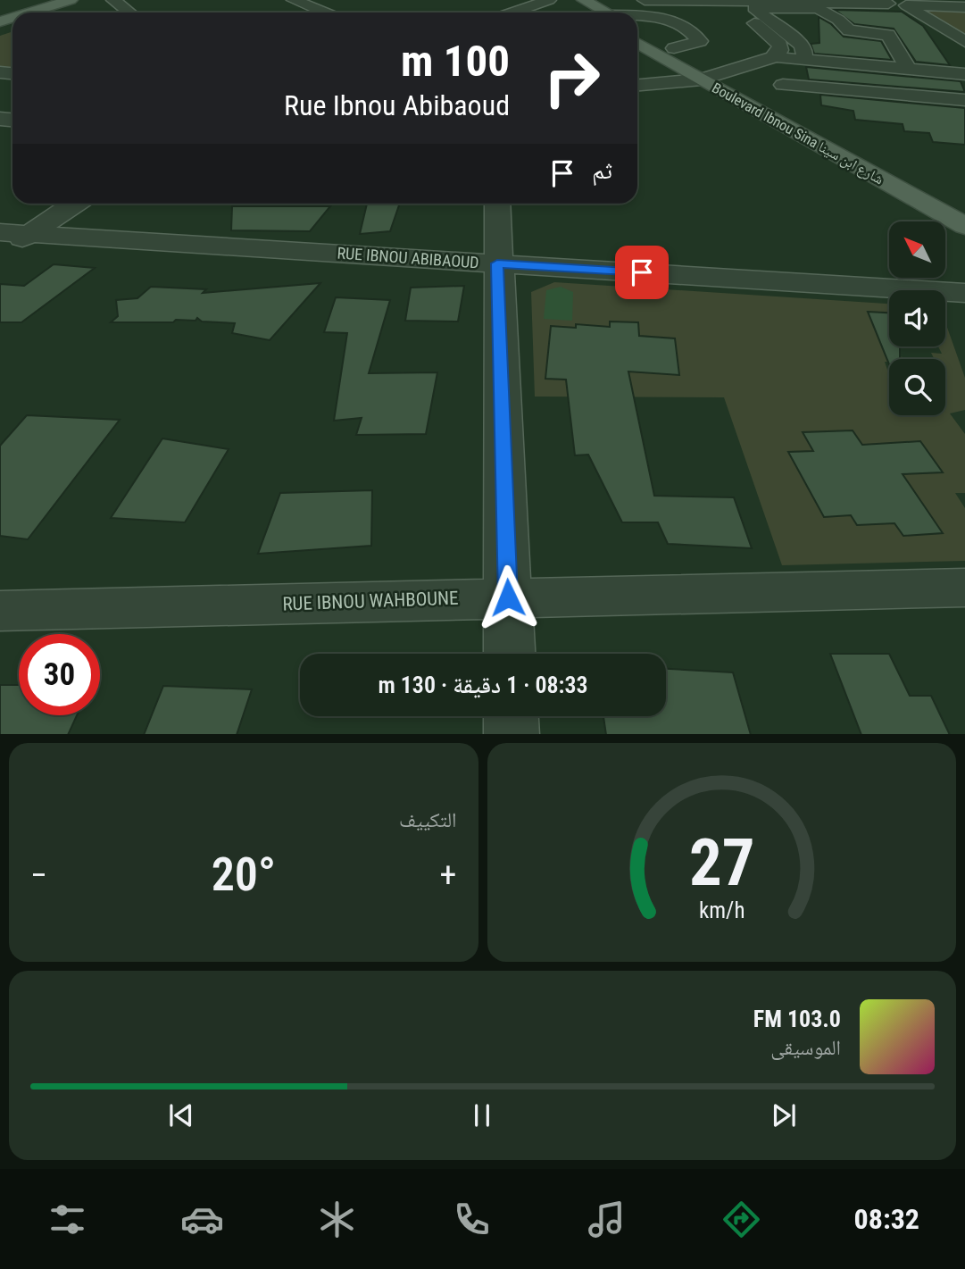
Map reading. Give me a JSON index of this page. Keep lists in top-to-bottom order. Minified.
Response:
{"streets":{"main road":["Boulevard Ibnou Sina شارع ابن سينا"],"street":["RUE IBNOU ABIBAOUD","RUE IBNOU WAHBOUNE"]},"north":"top left","page":{"turn":["100 m","Rue Ibnou Abibaoud"],"then":"ثم","limit":"30","trip":"08:33 · 1 دقيقة · 130 m","tile":"التكييف","heat":["−","20°","+"],"song":["103.0 FM","الموسيقى"],"tabs":"08:32","gauge":["27","km/h"]}}
